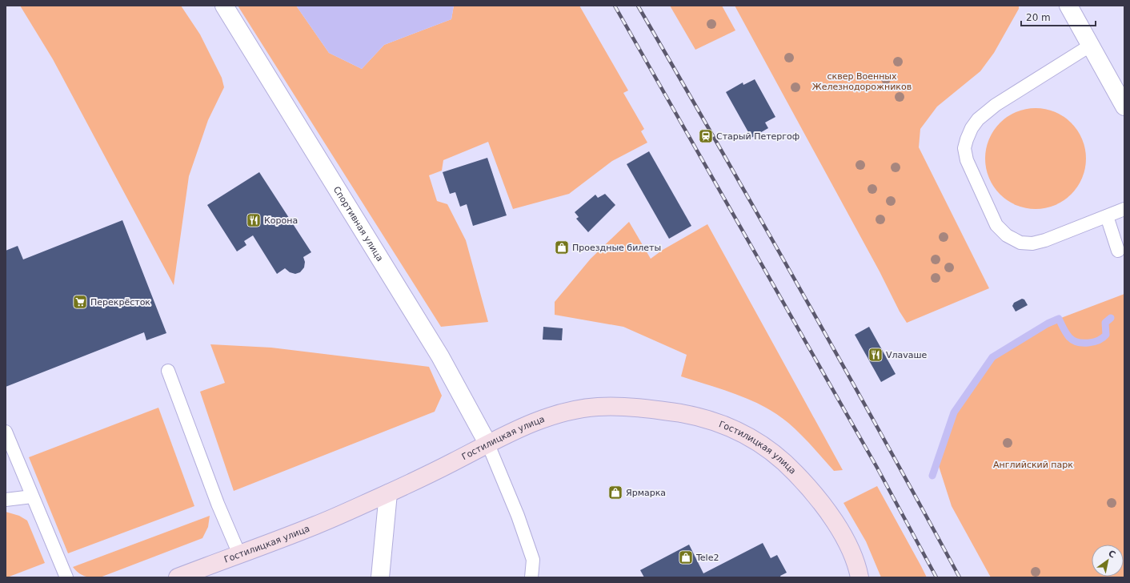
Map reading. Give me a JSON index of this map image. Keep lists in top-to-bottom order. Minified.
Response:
{"streets":{"main road":["Гостилицкая улица"],"street":["Спортивная улица"]},"crossings":[["Спортивная улица","Гостилицкая улица"]],"parks":["сквер Военных Железнодорожников","Английский парк"],"places":{"station":["Старый Петергоф"],"restaurant":["Корона","Vлаvаше"],"shop":["Проездные билеты","Ярмарка","Tele2"],"supermarket":["Перекрёсток"]},"scale_bar":"20 m","north":"top right"}
